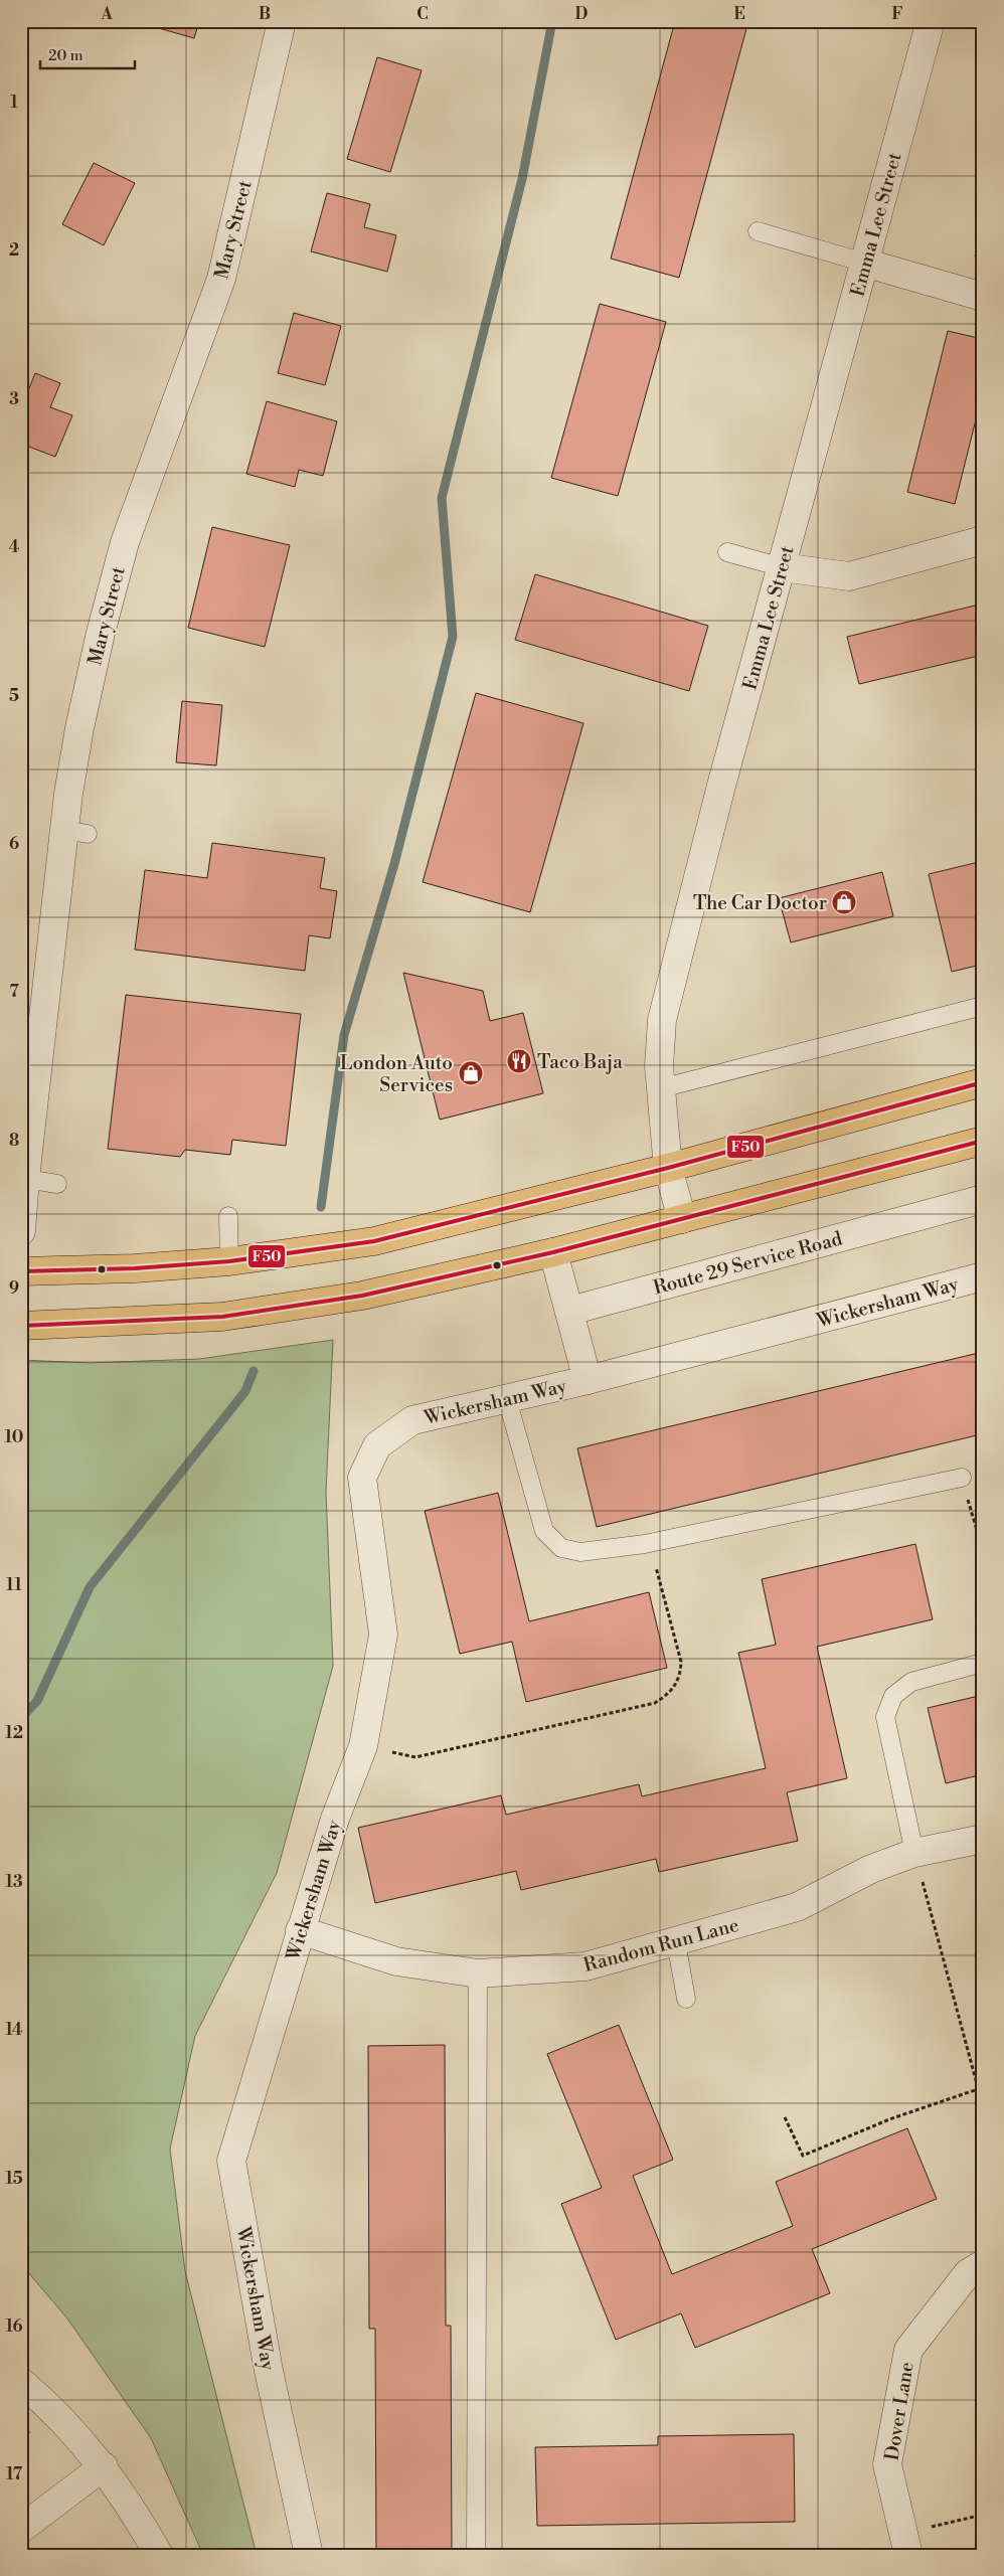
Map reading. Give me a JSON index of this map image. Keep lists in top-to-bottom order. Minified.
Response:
{"streets":{"street":["Emma Lee Street","Mary Street","Route 29 Service Road","Wickersham Way","Random Run Lane","Dover Lane"]},"crossings":[["Route 29 Service Road","Wickersham Way"],["Wickersham Way","Random Run Lane"]],"places":{"shop":["The Car Doctor","London Auto Services"],"restaurant":["Taco Baja"]},"lines":["transit line F50"],"scale_bar":"20 m","grid":{"columns":["A","B","C","D","E","F"],"rows":["1","2","3","4","5","6","7","8","9","10","11","12","13","14","15","16","17"]}}
